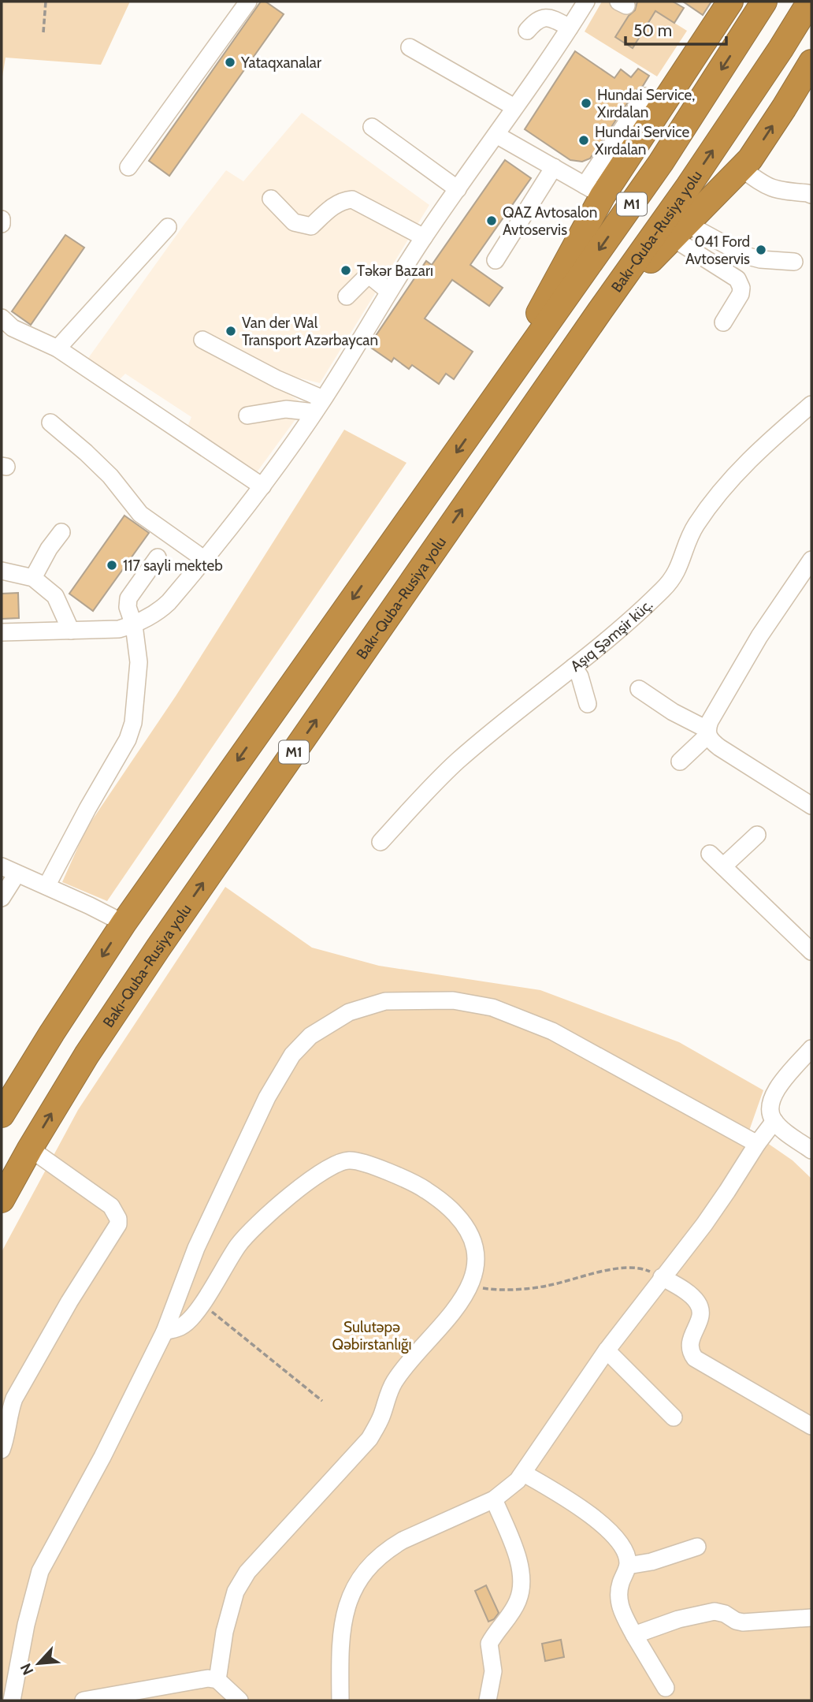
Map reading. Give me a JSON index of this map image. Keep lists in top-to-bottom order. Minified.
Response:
{"streets":{"highway":["M1","Bakı-Quba-Rusiya yolu"],"street":["Aşıq Şəmşir küç."]},"parks":["Sulutəpə Qəbirstanlığı"],"places":["Yataqxanalar","Hundai Service, Xırdalan","Hundai Service Xırdalan","QAZ Avtosalon Avtoservis","041 Ford Avtoservis","Təkər Bazarı","Van der Wal Transport Azərbaycan","117 sayli mekteb"],"scale_bar":"50 m","north":"bottom left"}
